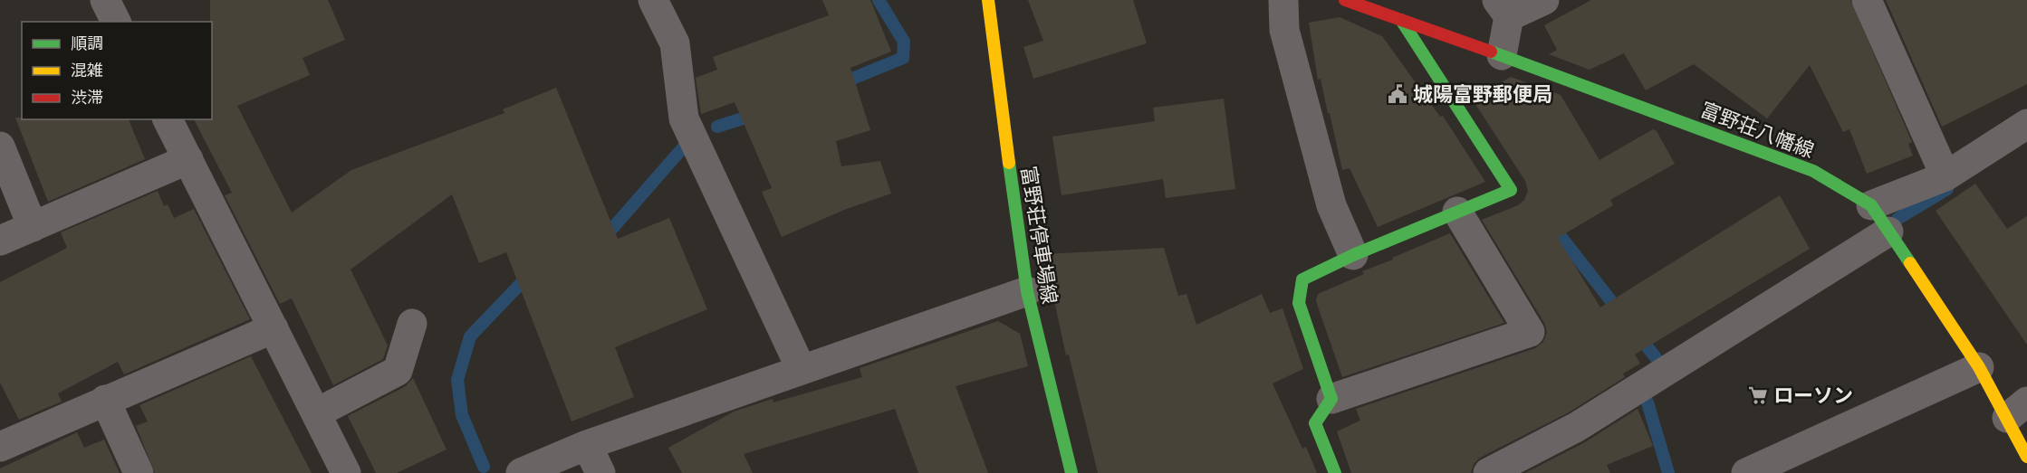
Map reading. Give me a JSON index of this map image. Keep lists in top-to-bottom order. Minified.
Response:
{"streets":{"main road":["富野荘八幡線","富野荘停車場線"]},"places":{"public building":["城陽富野郵便局"],"supermarket":["ローソン"]},"legend":["順調","混雑","渋滞"]}
